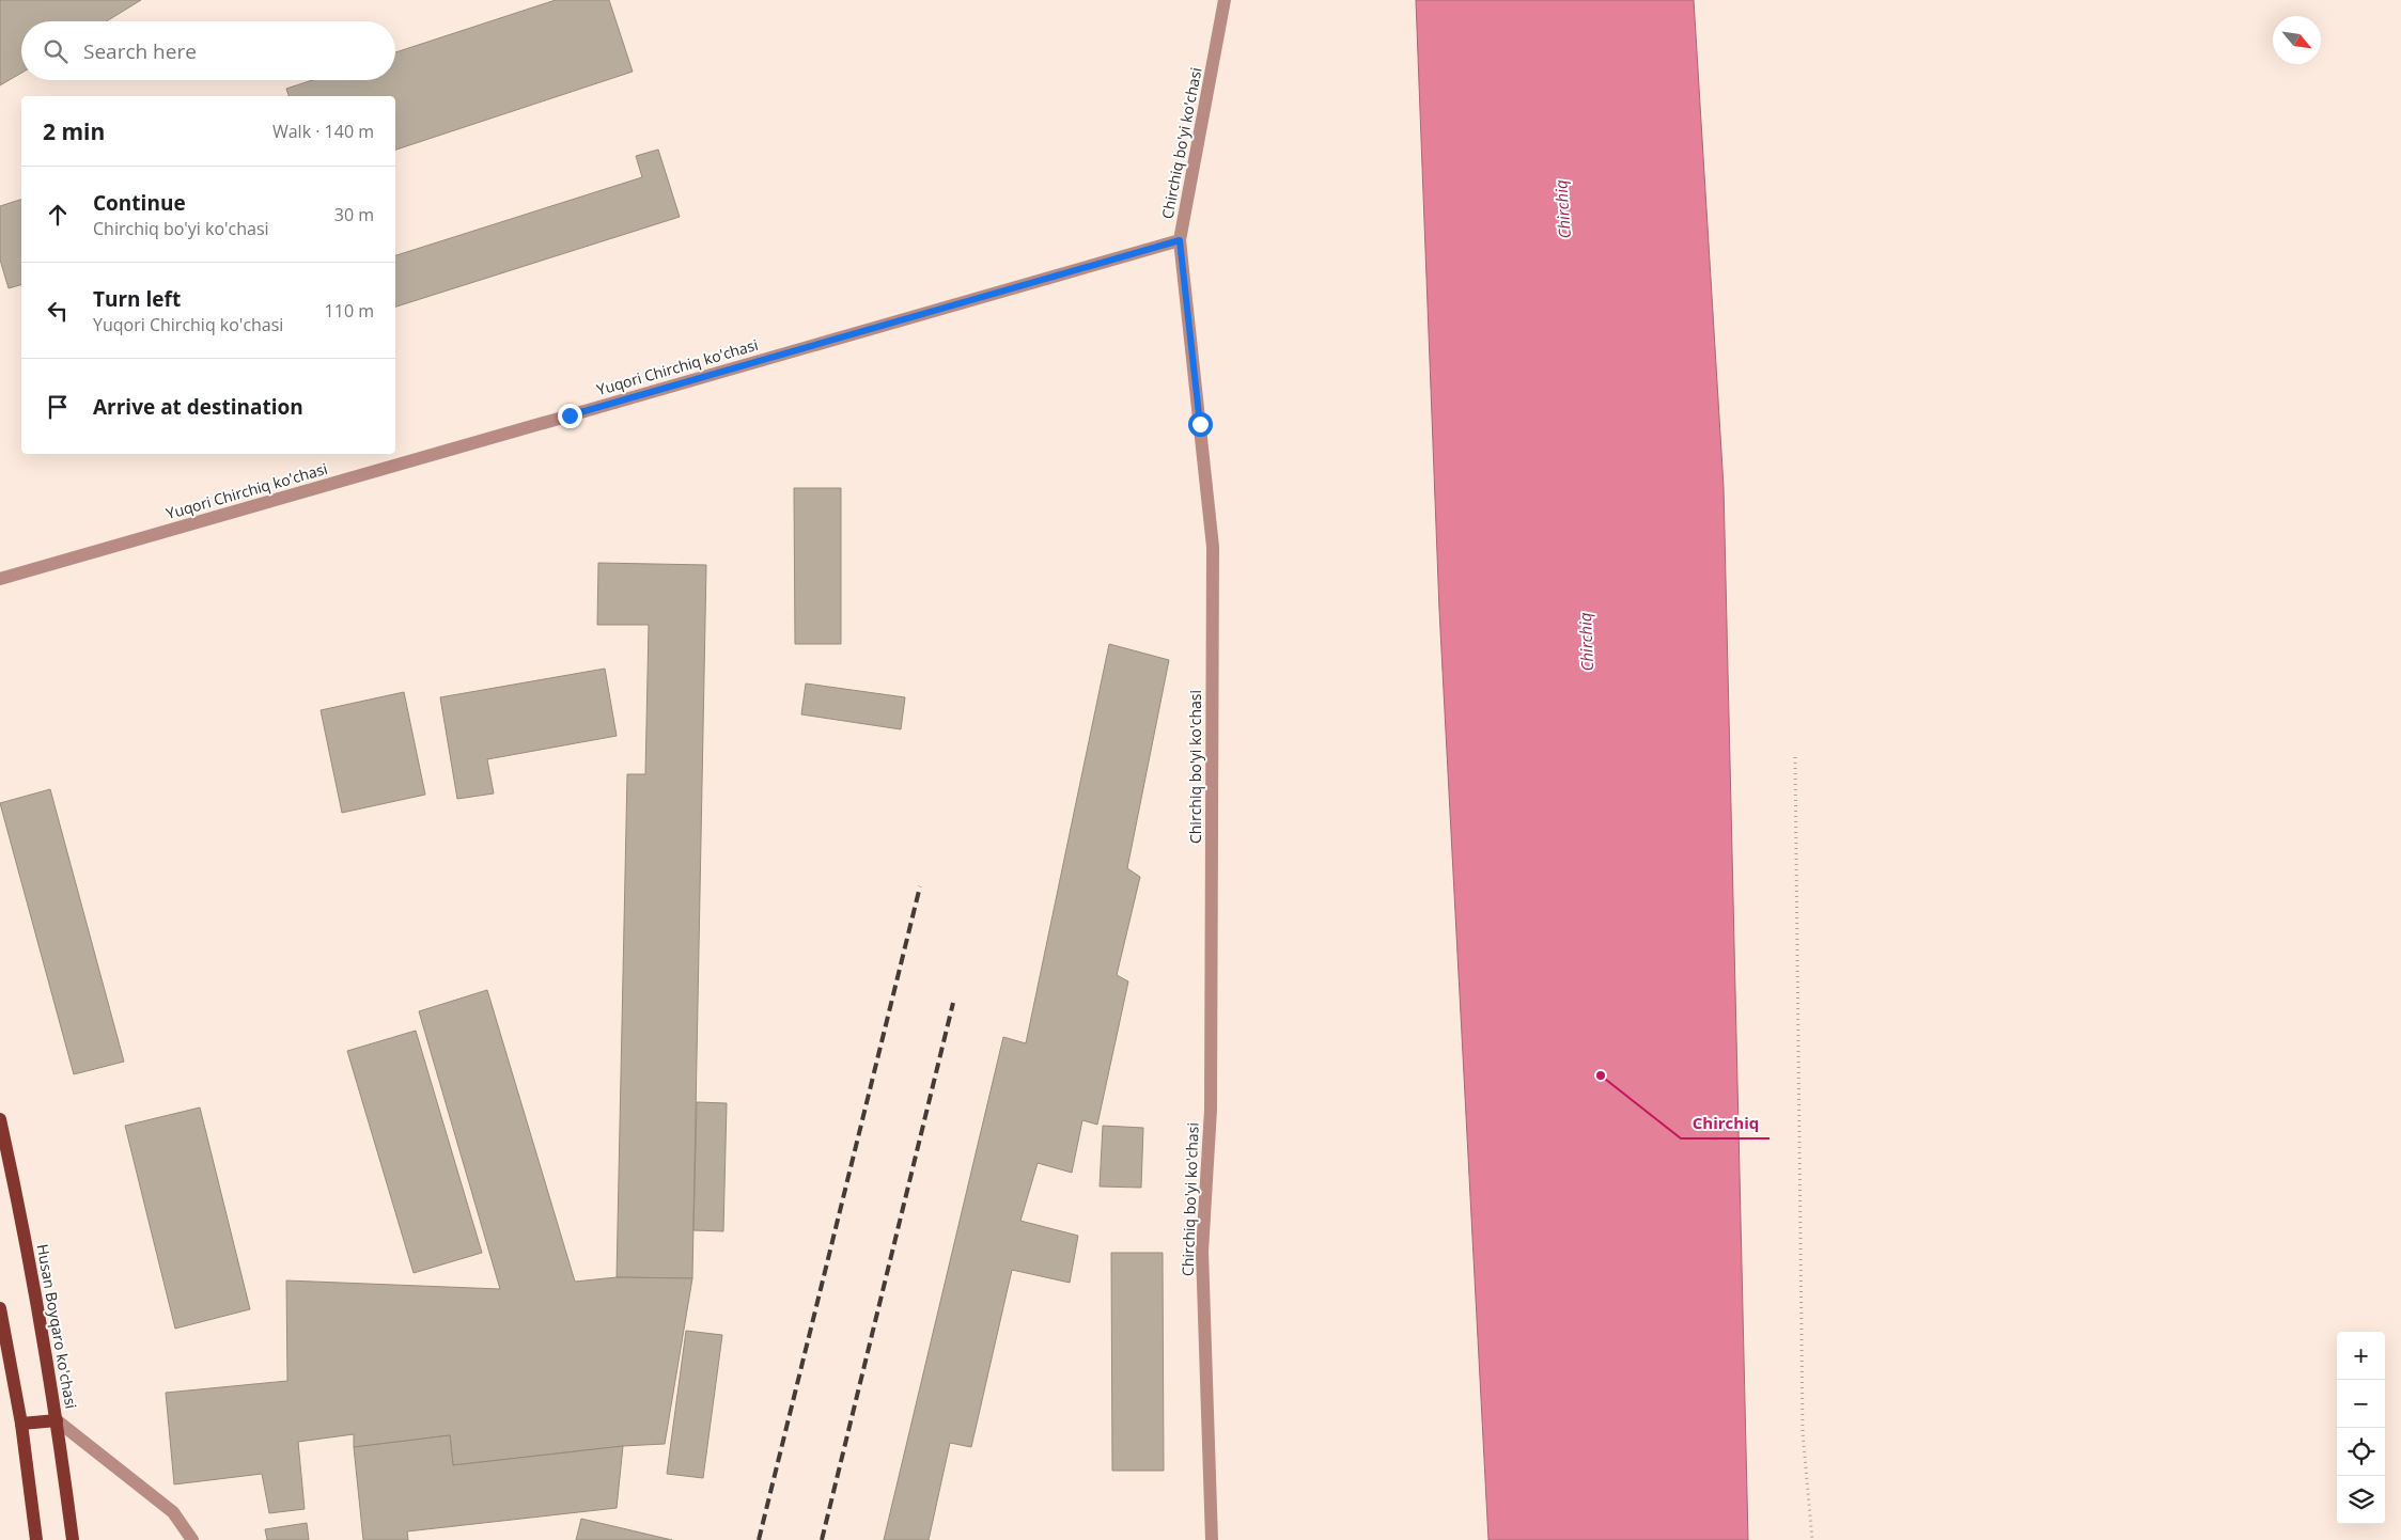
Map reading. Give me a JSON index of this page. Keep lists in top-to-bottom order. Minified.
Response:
{"streets":{"main road":["Husan Boyqaro ko'chasi"],"street":["Chirchiq bo'yi ko'chasi","Yuqori Chirchiq ko'chasi"]},"crossings":[["Chirchiq bo'yi ko'chasi","Yuqori Chirchiq ko'chasi"]],"water":["Chirchiq"],"places":["Chirchiq"],"north":"bottom right","page":{"search":"Search here","heading":["2 min","Walk · 140 m"],"list":[["Continue","Chirchiq bo'yi ko'chasi","30 m"],["Turn left","Yuqori Chirchiq ko'chasi","110 m"],"Arrive at destination"],"map_buttons":["+","−"]}}
